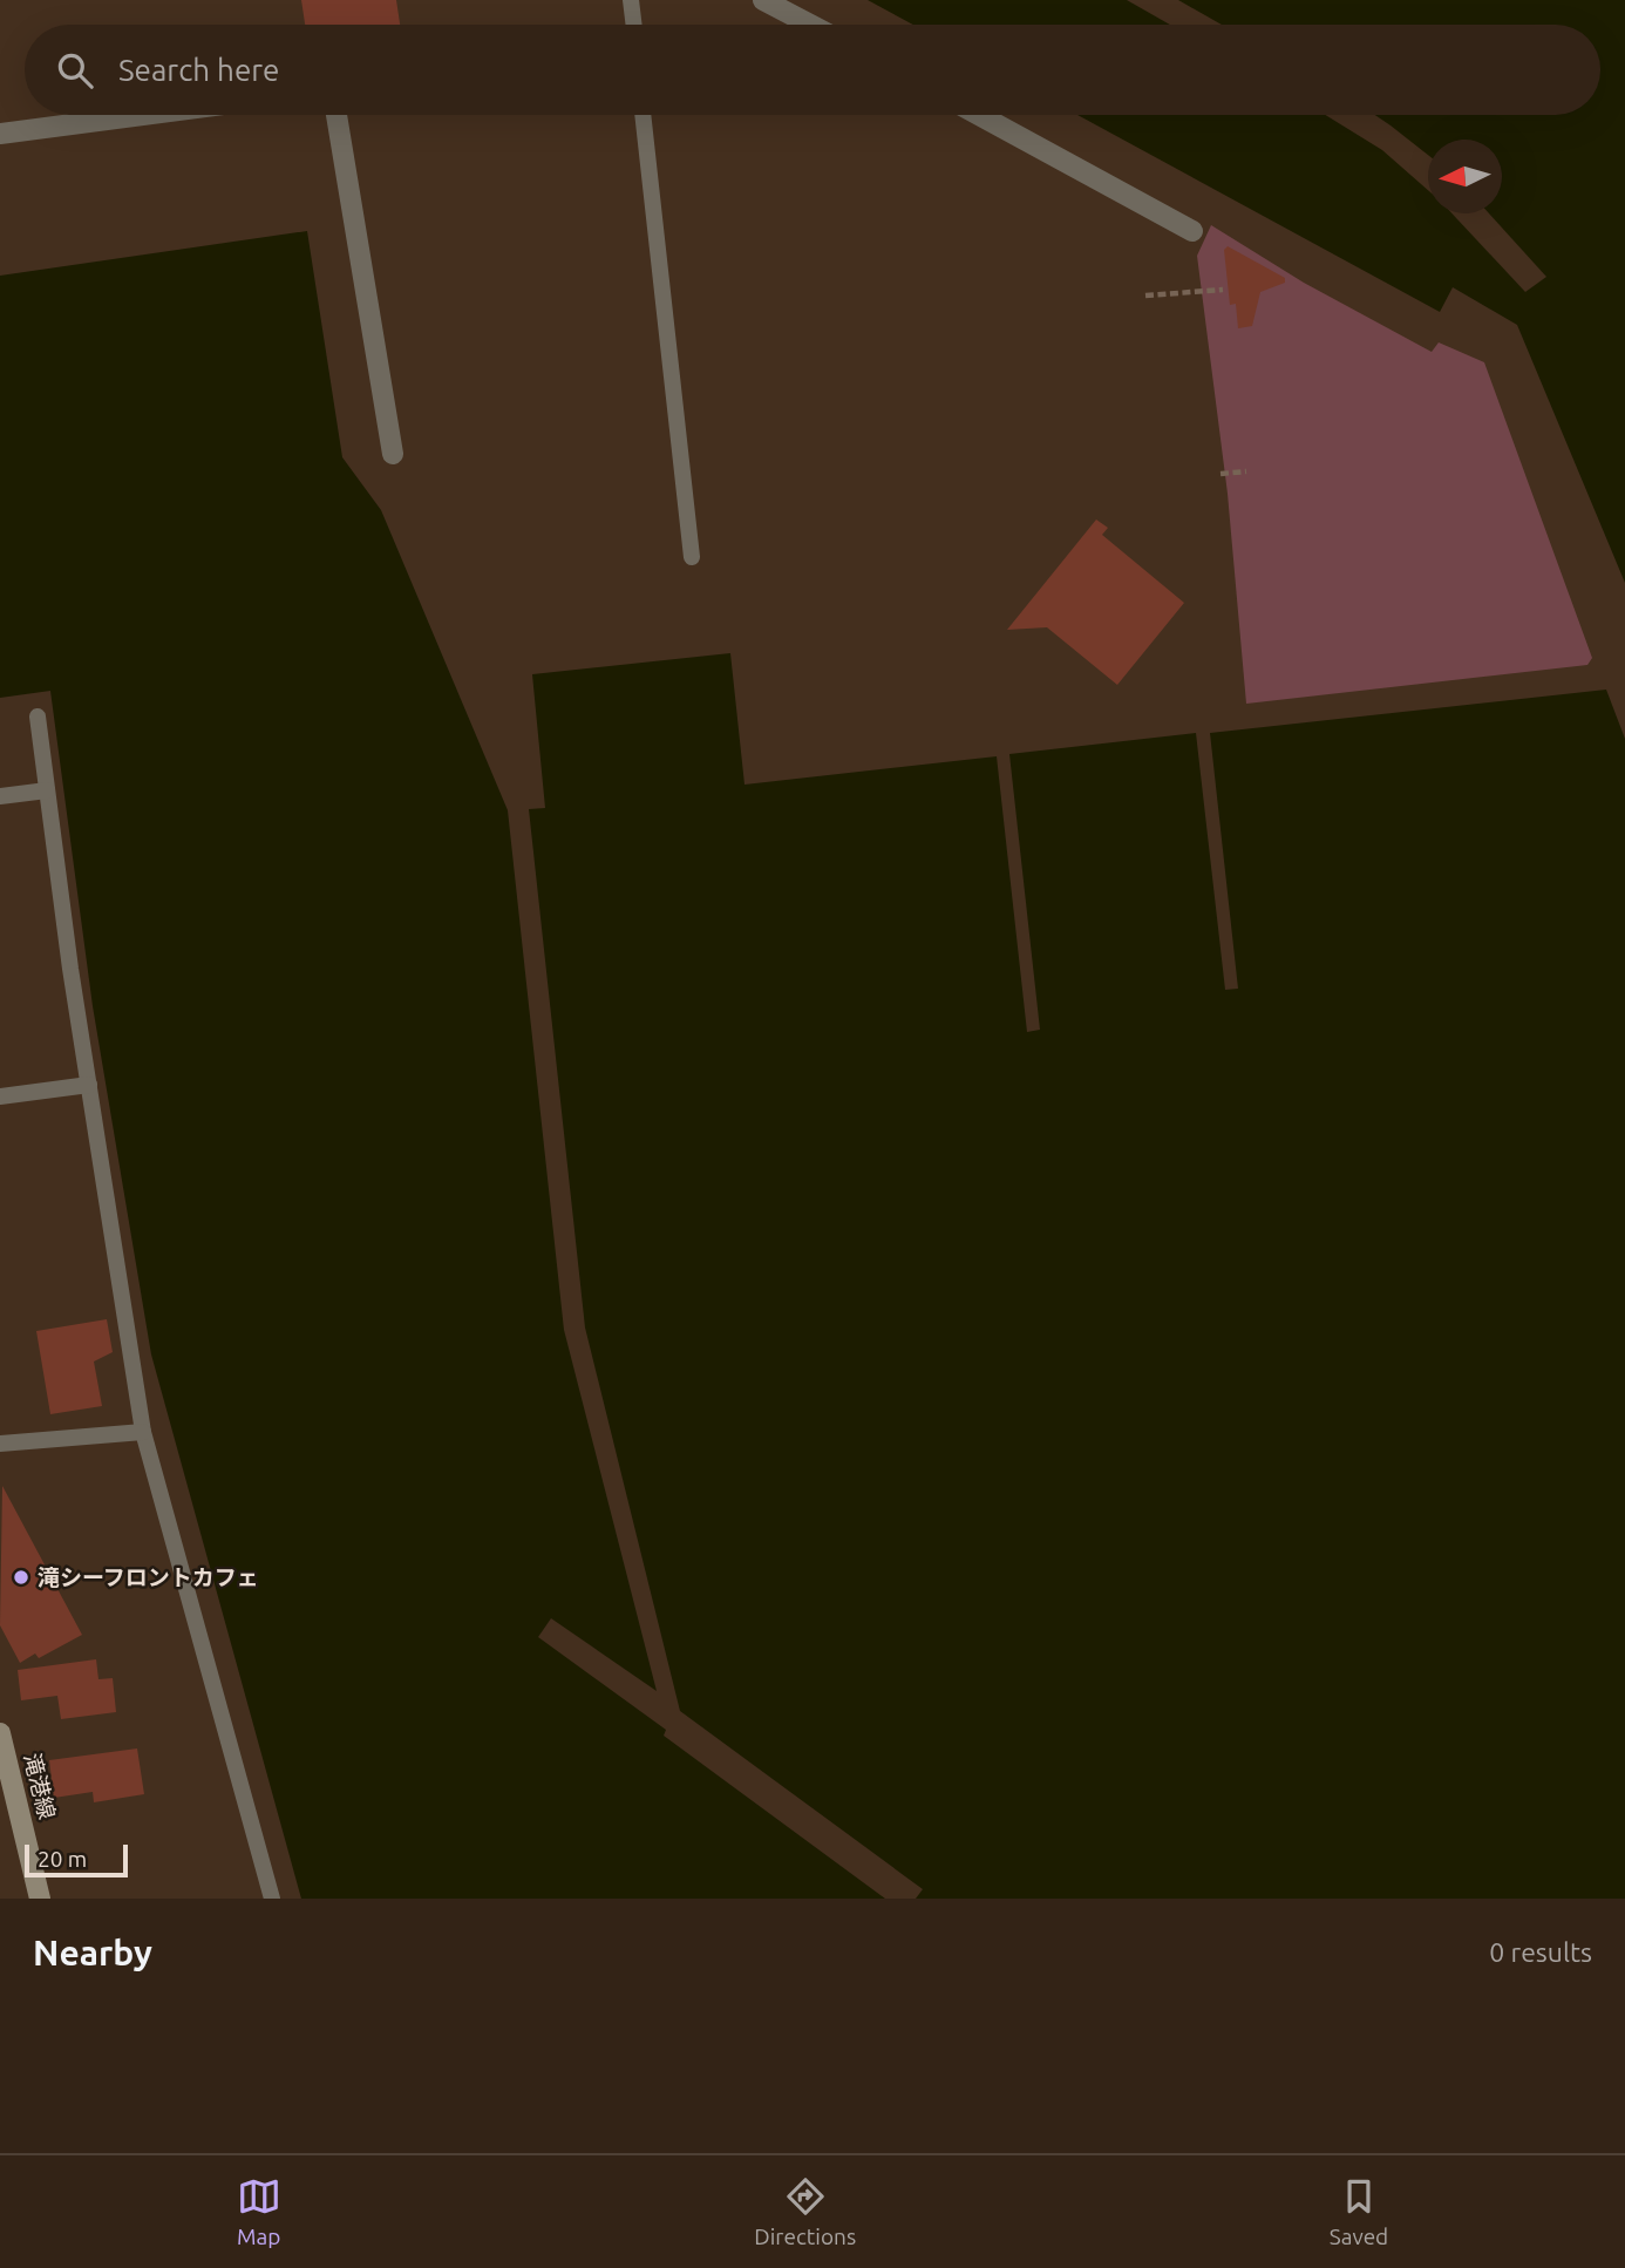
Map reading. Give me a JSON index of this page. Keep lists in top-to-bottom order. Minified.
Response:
{"streets":{"main road":["滝港線"]},"places":["滝シーフロントカフェ"],"scale_bar":"20 m","north":"left","page":{"search":"Search here","scale":"20 m","heading":["Nearby","0 results"],"nav":["Map","Directions","Saved"]}}
